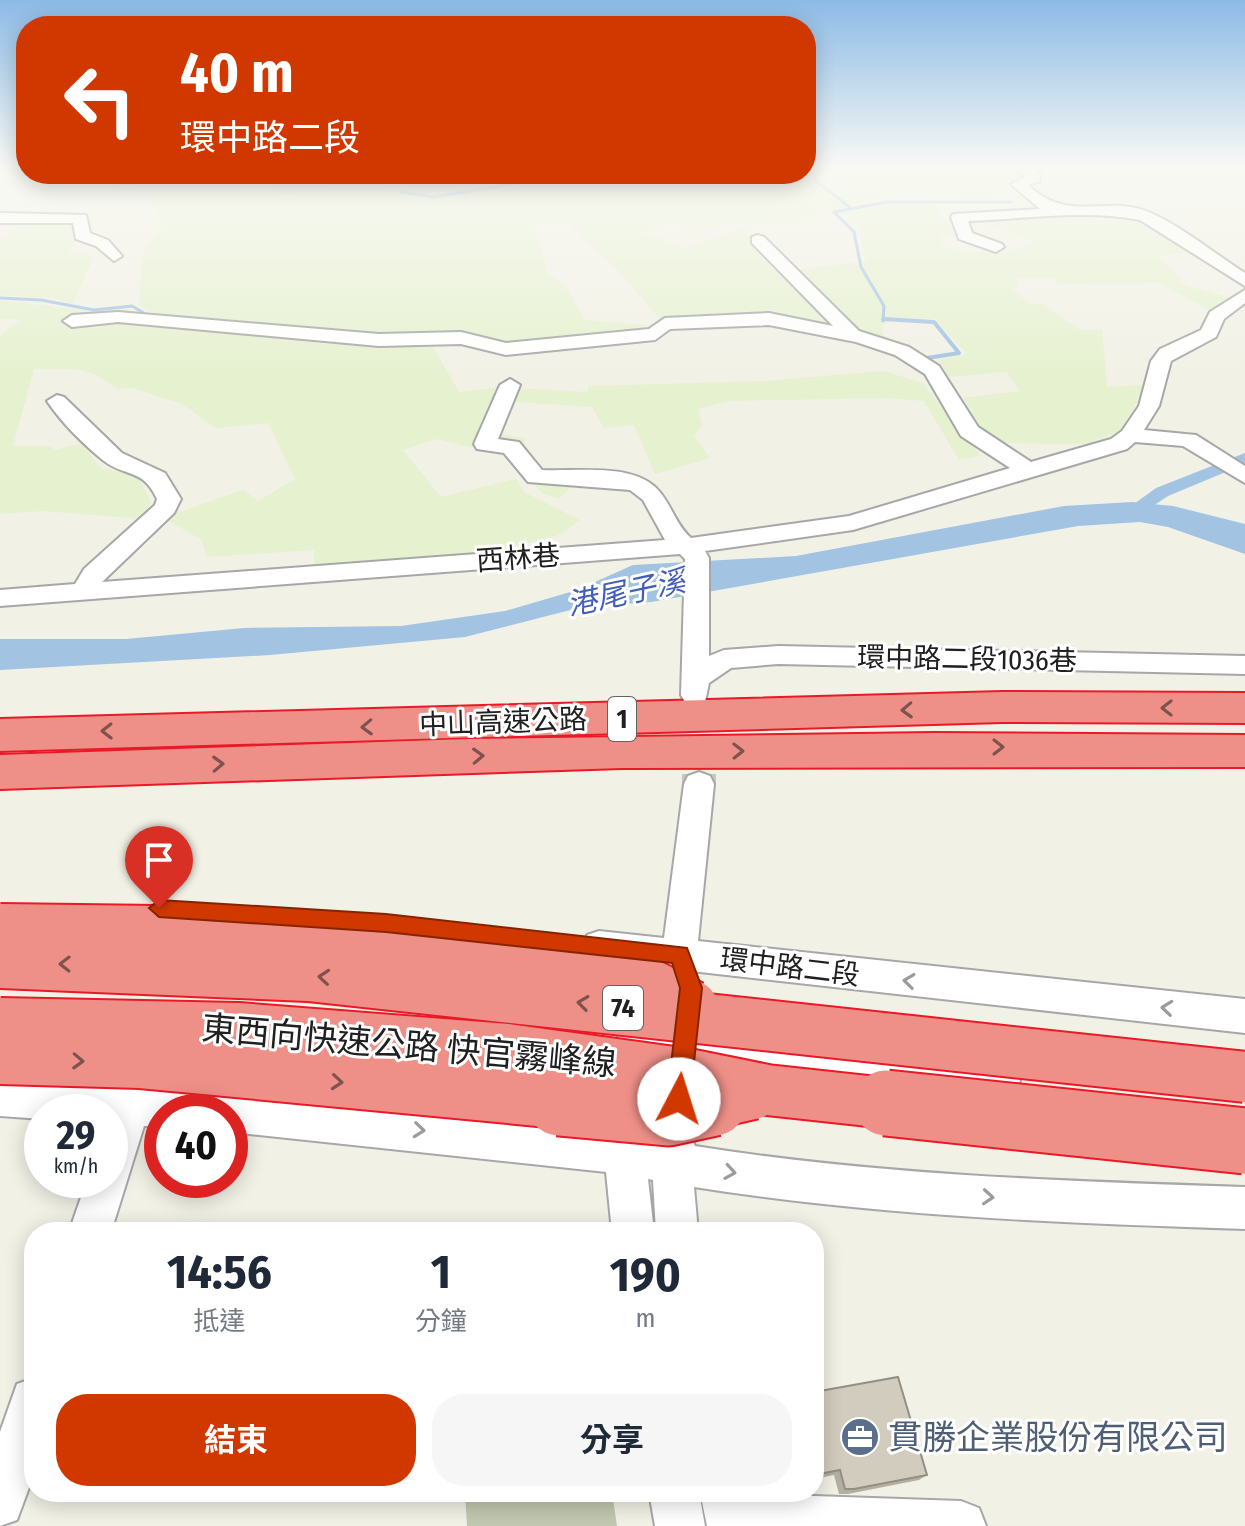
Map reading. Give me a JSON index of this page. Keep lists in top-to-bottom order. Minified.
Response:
{"streets":{"highway":["1","中山高速公路","74","東西向快速公路 快官霧峰線"],"street":["西林巷","環中路二段1036巷","環中路二段"]},"crossings":[["西林巷","環中路二段1036巷"]],"water":["港尾子溪"],"places":{"office":["貫勝企業股份有限公司"]},"page":{"turn":["40 m","環中路二段"],"speed":"29 km/h","limit":"40","eta":["14:56","抵達","1","分鐘","190","m"],"buttons":["結束","分享"]}}
